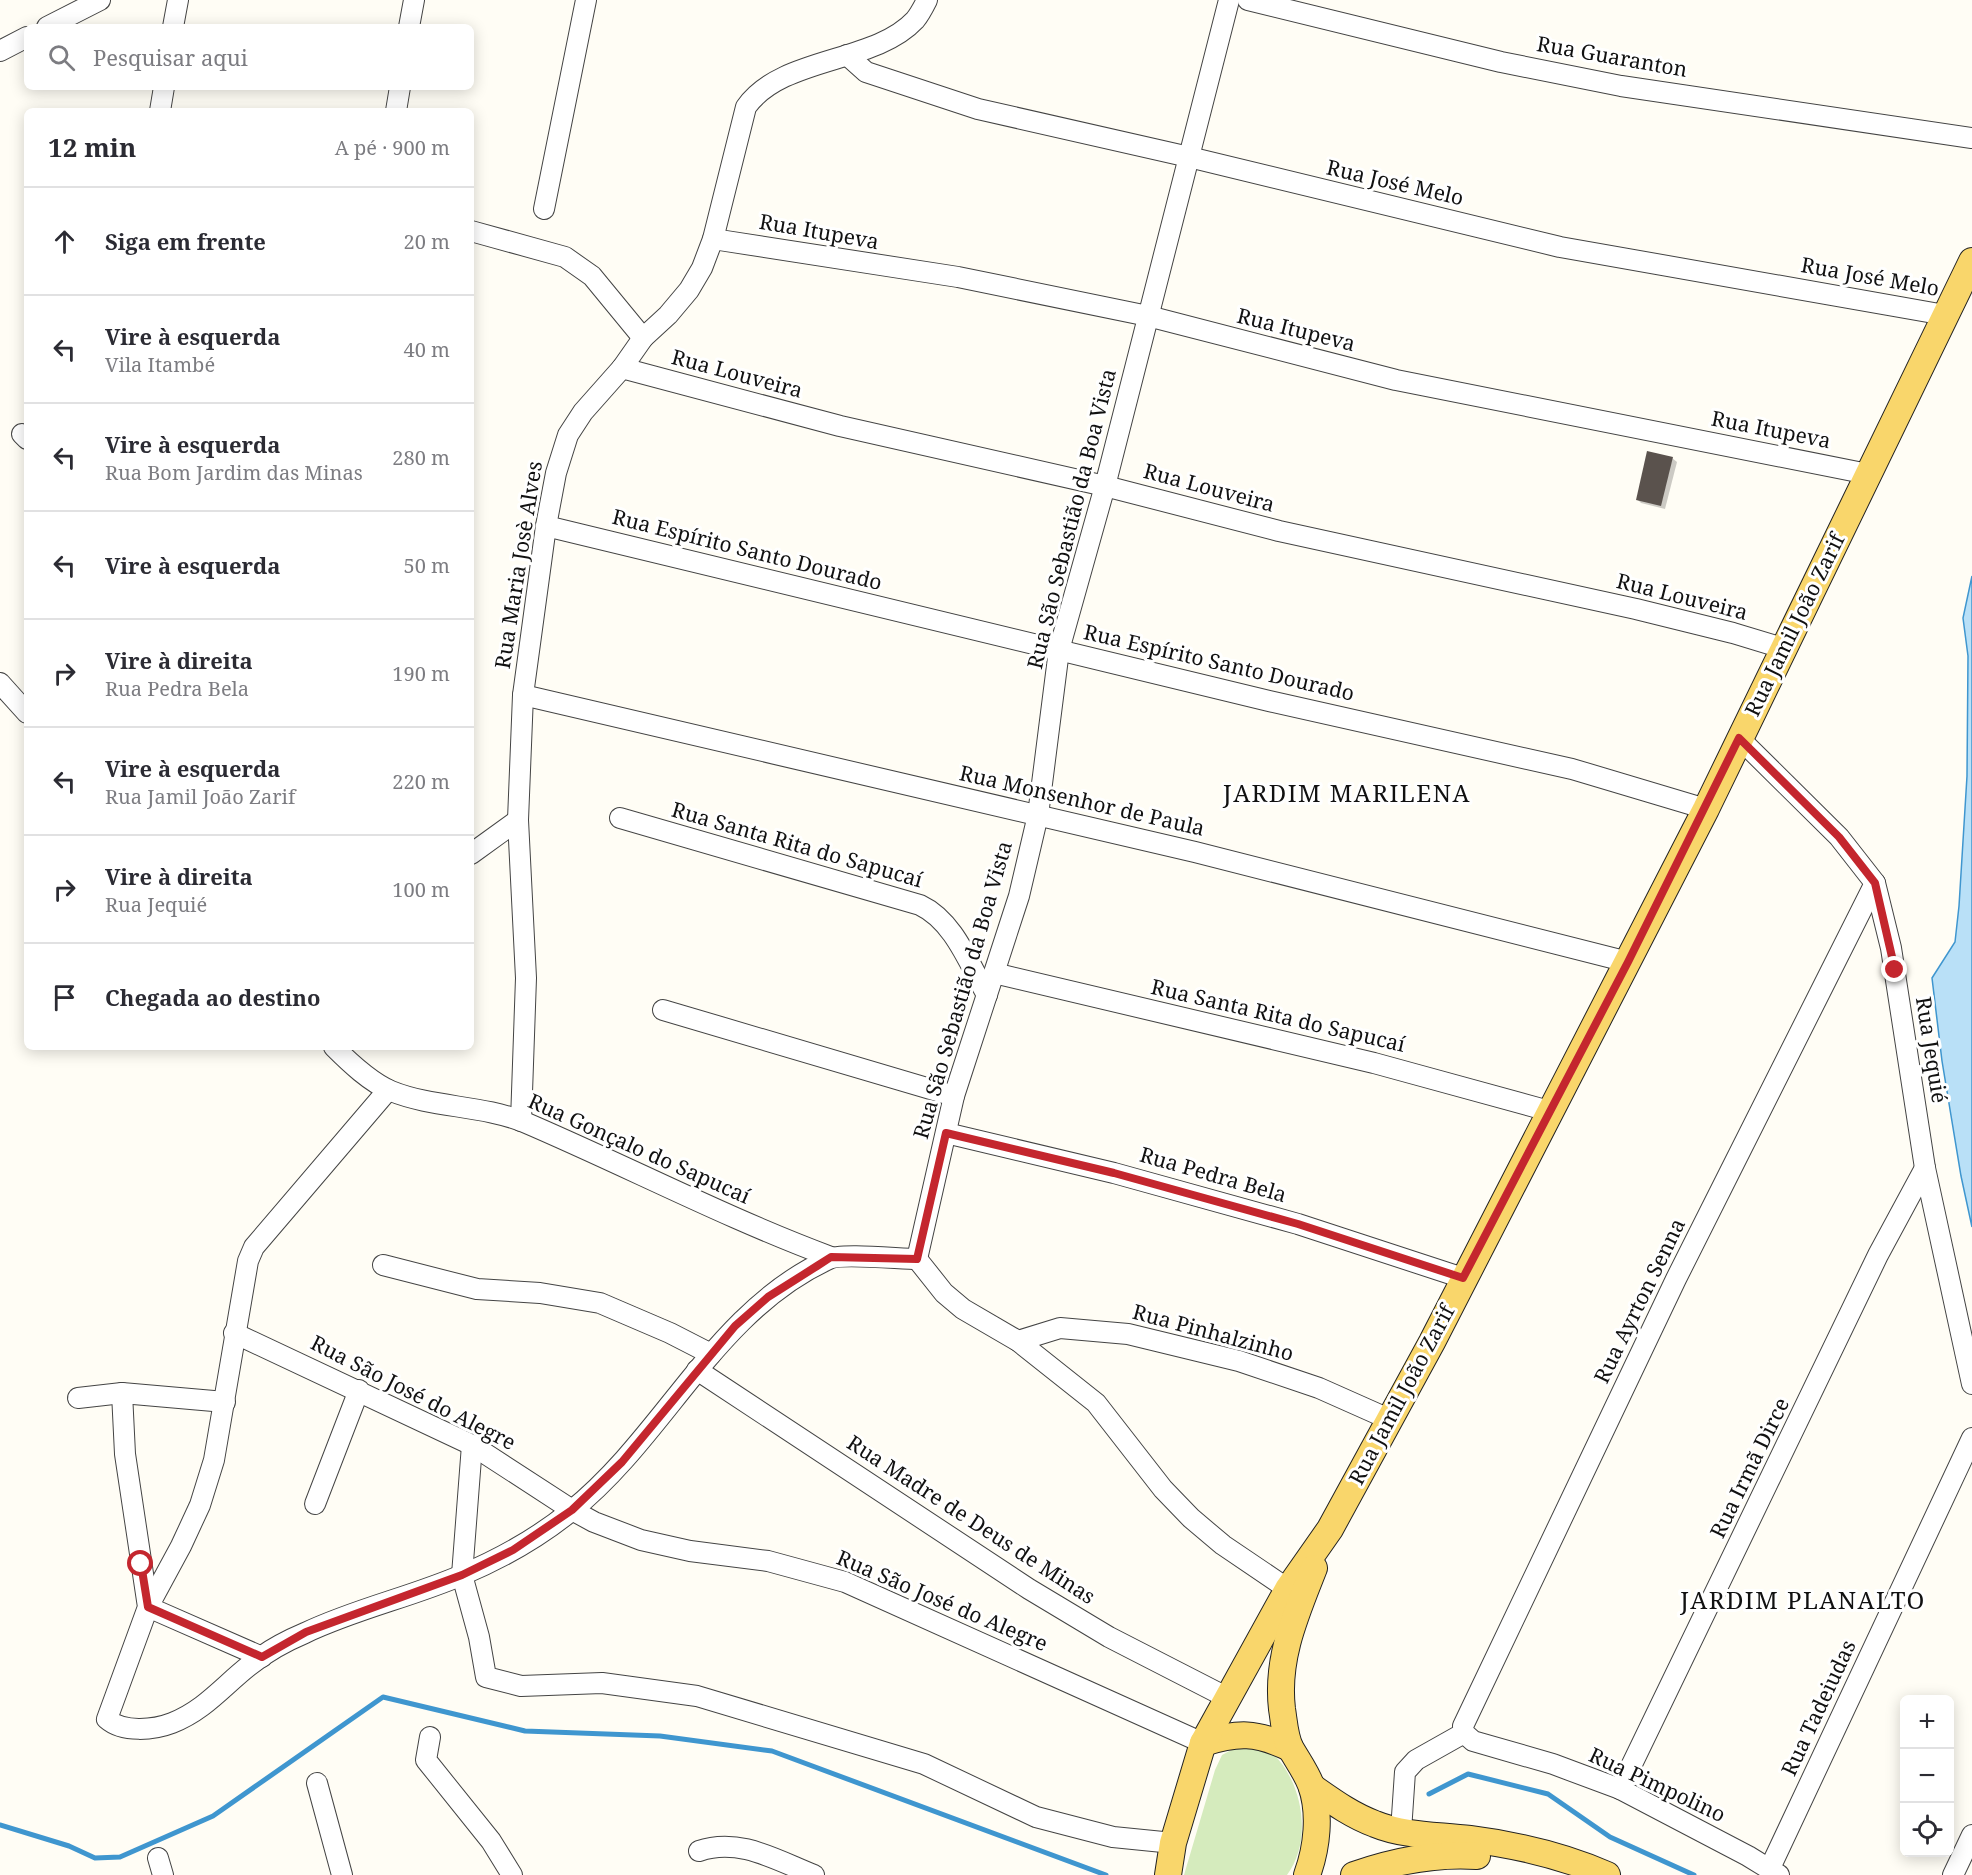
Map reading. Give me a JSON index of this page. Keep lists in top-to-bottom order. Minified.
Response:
{"streets":{"main road":["Rua Jamil João Zarif"],"street":["Rua Guaranton","Rua José Melo","Rua Itupeva","Rua Louveira","Rua São Sebastião da Boa Vista","Rua Espírito Santo Dourado","Rua Maria Josè Alves","Rua Monsenhor de Paula","Rua Santa Rita do Sapucaí","Rua Jequié","Rua Gonçalo do Sapucaí","Rua Pedra Bela","Rua Ayrton Senna","Rua Pinhalzinho","Rua São José do Alegre","Rua Irmã Dirce","Rua Madre de Deus de Minas","Rua Tadeiudas","Rua Pimpolino"]},"crossings":[["Rua José Melo","Rua São Sebastião da Boa Vista"],["Rua José Melo","Rua Maria Josè Alves"],["Rua José Melo","Rua Jamil João Zarif"],["Rua Itupeva","Rua São Sebastião da Boa Vista"],["Rua Itupeva","Rua Maria Josè Alves"],["Rua Itupeva","Rua Jamil João Zarif"],["Rua Louveira","Rua São Sebastião da Boa Vista"],["Rua Louveira","Rua Maria Josè Alves"],["Rua Louveira","Rua Jamil João Zarif"],["Rua São Sebastião da Boa Vista","Rua Espírito Santo Dourado"],["Rua São Sebastião da Boa Vista","Rua Monsenhor de Paula"],["Rua São Sebastião da Boa Vista","Rua Santa Rita do Sapucaí"],["Rua São Sebastião da Boa Vista","Rua Pedra Bela"],["Rua Espírito Santo Dourado","Rua Maria Josè Alves"],["Rua Espírito Santo Dourado","Rua Jamil João Zarif"],["Rua Maria Josè Alves","Rua Monsenhor de Paula"],["Rua Maria Josè Alves","Rua Gonçalo do Sapucaí"],["Rua Jamil João Zarif","Rua Monsenhor de Paula"],["Rua Jamil João Zarif","Rua Santa Rita do Sapucaí"],["Rua Jamil João Zarif","Rua Jequié"],["Rua Jamil João Zarif","Rua Pedra Bela"],["Rua Jamil João Zarif","Rua Pinhalzinho"],["Rua Jamil João Zarif","Rua São José do Alegre"],["Rua Jamil João Zarif","Rua Madre de Deus de Minas"],["Rua Jequié","Rua Ayrton Senna"],["Rua Jequié","Rua Irmã Dirce"],["Rua Ayrton Senna","Rua Pimpolino"],["Rua Irmã Dirce","Rua Pimpolino"],["Rua Tadeiudas","Rua Pimpolino"]],"districts":["JARDIM MARILENA","JARDIM PLANALTO"],"page":{"search":"Pesquisar aqui","heading":["12 min","A pé · 900 m"],"list":[["Siga em frente","20 m"],["Vire à esquerda","Vila Itambé","40 m"],["Vire à esquerda","Rua Bom Jardim das Minas","280 m"],["Vire à esquerda","50 m"],["Vire à direita","Rua Pedra Bela","190 m"],["Vire à esquerda","Rua Jamil João Zarif","220 m"],["Vire à direita","Rua Jequié","100 m"],"Chegada ao destino"],"map_buttons":["+","−"]}}
